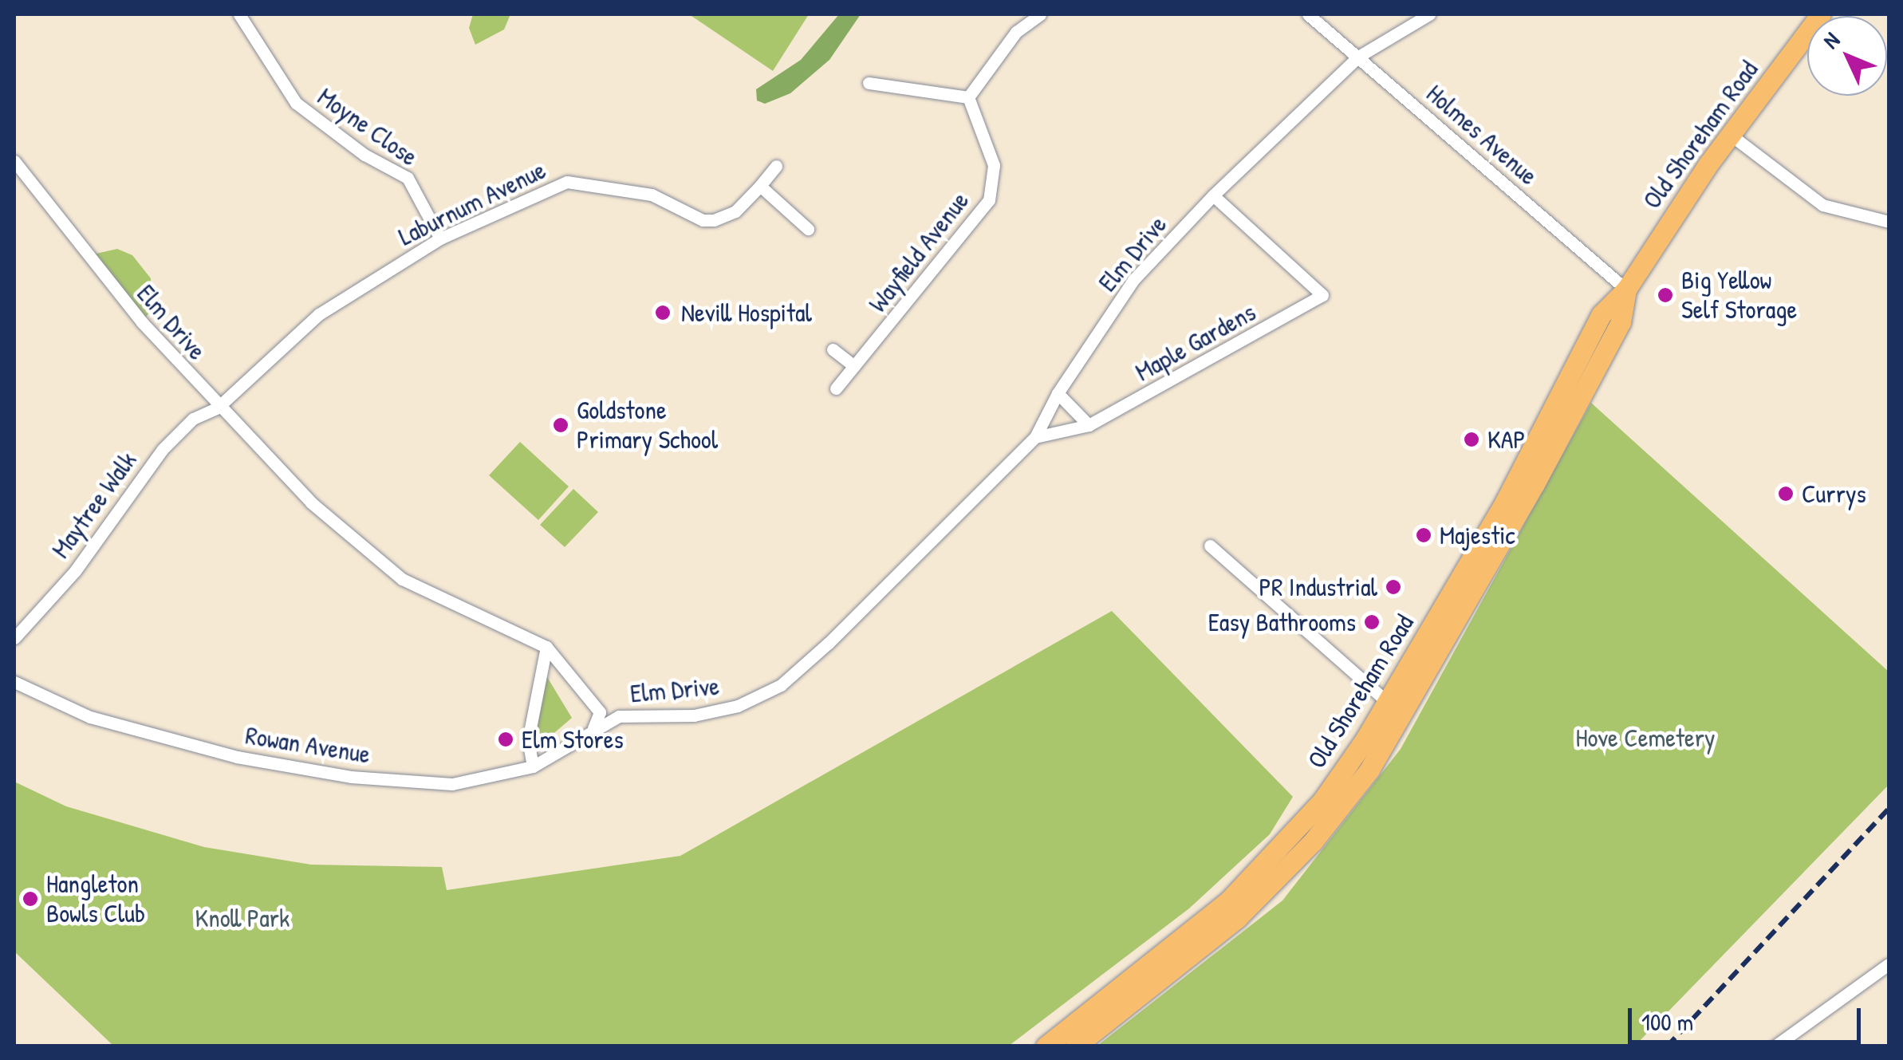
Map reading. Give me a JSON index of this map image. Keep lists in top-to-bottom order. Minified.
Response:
{"streets":{"main road":["Old Shoreham Road"],"street":["Moyne Close","Holmes Avenue","Laburnum Avenue","Wayfield Avenue","Elm Drive","Maple Gardens","Maytree Walk","Rowan Avenue"]},"crossings":[["Moyne Close","Laburnum Avenue"],["Holmes Avenue","Old Shoreham Road"],["Holmes Avenue","Elm Drive"],["Laburnum Avenue","Elm Drive"],["Laburnum Avenue","Maytree Walk"],["Elm Drive","Maple Gardens"],["Elm Drive","Maytree Walk"],["Elm Drive","Rowan Avenue"]],"parks":["Hove Cemetery","Knoll Park"],"places":["Big Yellow Self Storage","Nevill Hospital","Goldstone Primary School","KAP","Currys","Majestic","PR Industrial","Easy Bathrooms","Elm Stores","Hangleton Bowls Club"],"scale_bar":"100 m","north":"top left"}
